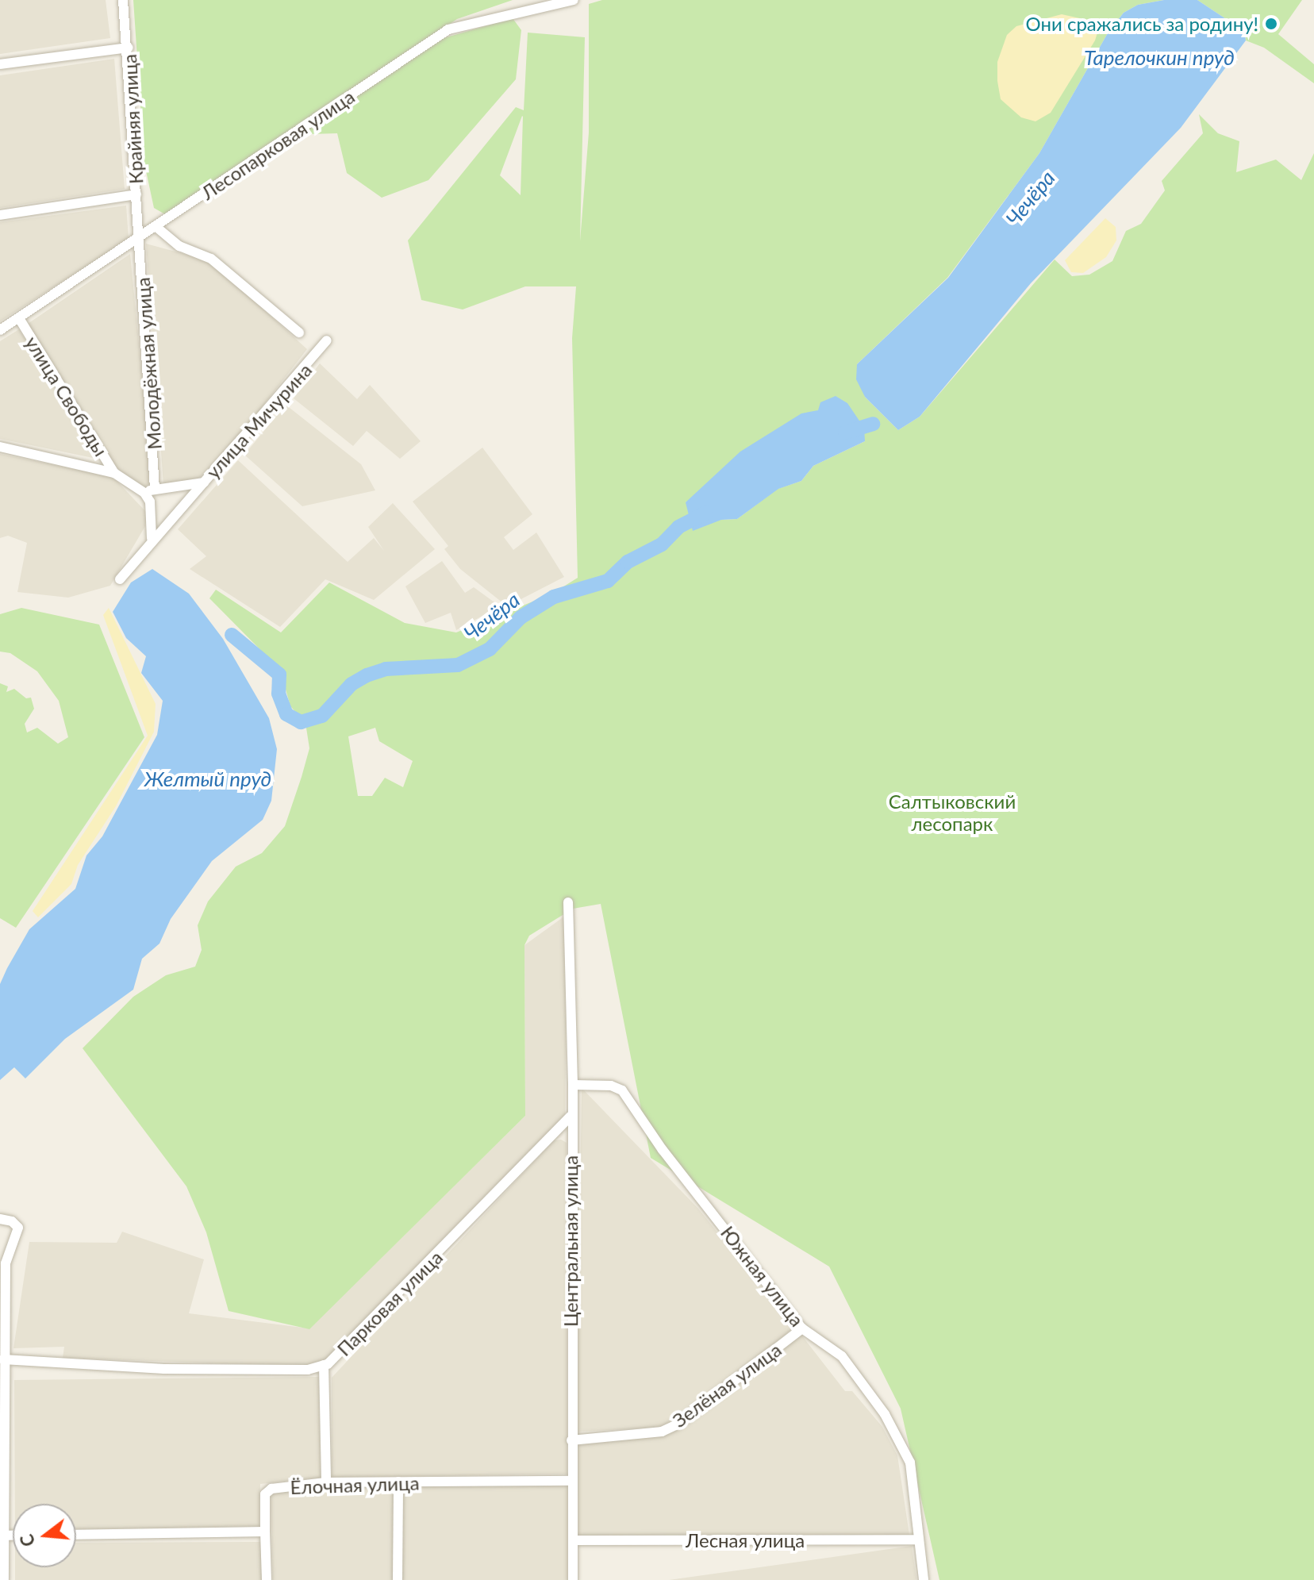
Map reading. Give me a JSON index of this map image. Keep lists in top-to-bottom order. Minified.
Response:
{"streets":{"street":["Крайняя улица","Лесопарковая улица","Молодёжная улица","улица Свободы","улица Мичурина","Центральная улица","Южная улица","Парковая улица","Зелёная улица","Ёлочная улица","Лесная улица"]},"crossings":[["Крайняя улица","Лесопарковая улица"],["Крайняя улица","Молодёжная улица"],["Лесопарковая улица","Молодёжная улица"],["Лесопарковая улица","улица Свободы"],["Молодёжная улица","улица Мичурина"],["Центральная улица","Южная улица"],["Центральная улица","Парковая улица"],["Центральная улица","Зелёная улица"],["Центральная улица","Ёлочная улица"],["Центральная улица","Лесная улица"],["Южная улица","Зелёная улица"],["Южная улица","Лесная улица"]],"water":["Тарелочкин пруд","Чечёра","Желтый пруд"],"parks":["Салтыковский лесопарк"],"places":["Они сражались за родину!"],"north":"left"}
